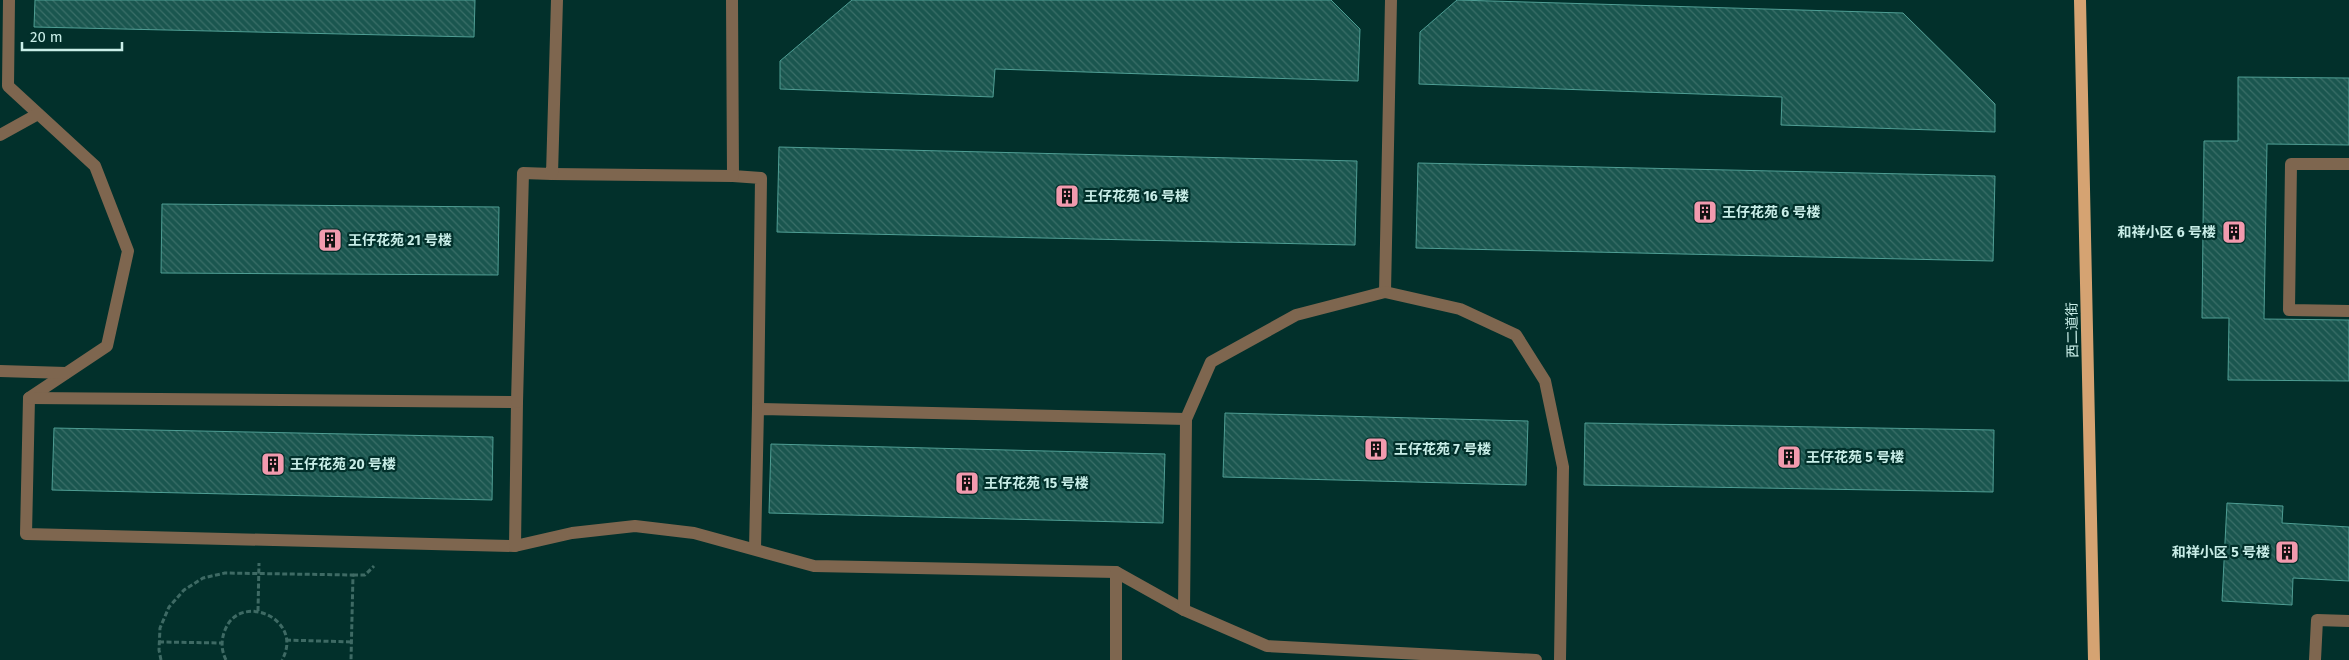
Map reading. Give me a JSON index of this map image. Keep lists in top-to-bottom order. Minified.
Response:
{"streets":{"main road":["西二道街"]},"places":{"building":["王仔花苑 16 号楼","王仔花苑 6 号楼","和祥小区 6 号楼","王仔花苑 21 号楼","王仔花苑 7 号楼","王仔花苑 5 号楼","王仔花苑 20 号楼","王仔花苑 15 号楼","和祥小区 5 号楼"]},"scale_bar":"20 m"}
